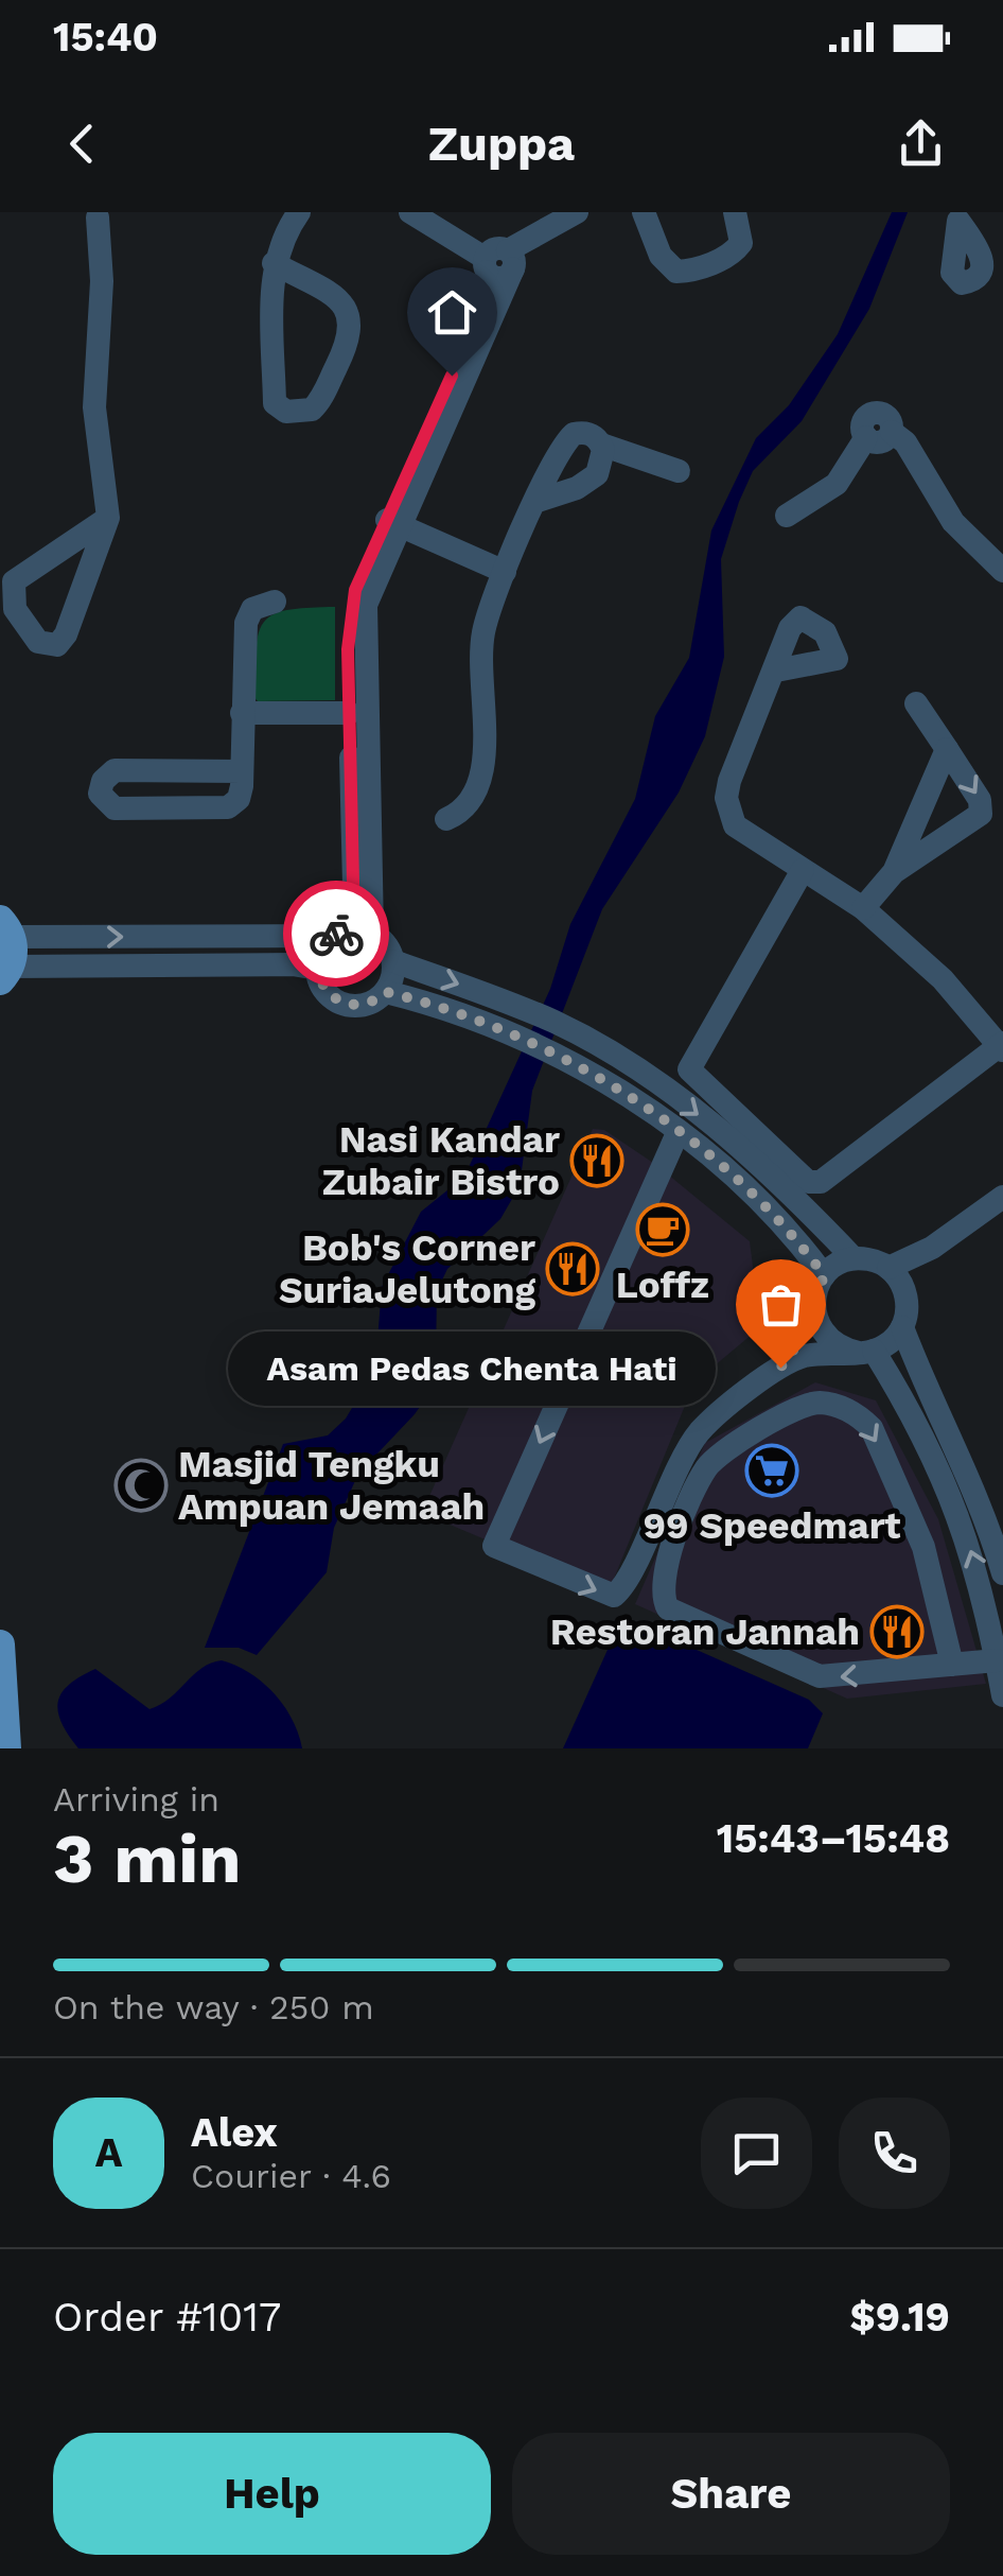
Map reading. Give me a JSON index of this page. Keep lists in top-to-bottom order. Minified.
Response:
{"places":{"restaurant":["Nasi Kandar Zubair Bistro","Bob's Corner SuriaJelutong","Restoran Jannah"],"cafe":["Loffz"],"other":["Asam Pedas Chenta Hati"],"supermarket":["99 Speedmart"],"mosque":["Masjid Tengku Ampuan Jemaah"]},"page":{"status":"15:40","header":"Zuppa","bubble":"Asam Pedas Chenta Hati","heading":["3 min","Arriving in","15:43–15:48"],"panel":["Alex","Courier · 4.6","Order #1017","$9.19"],"bar":"On the way · 250 m","round":"A","buttons":["Help","Share"]}}
